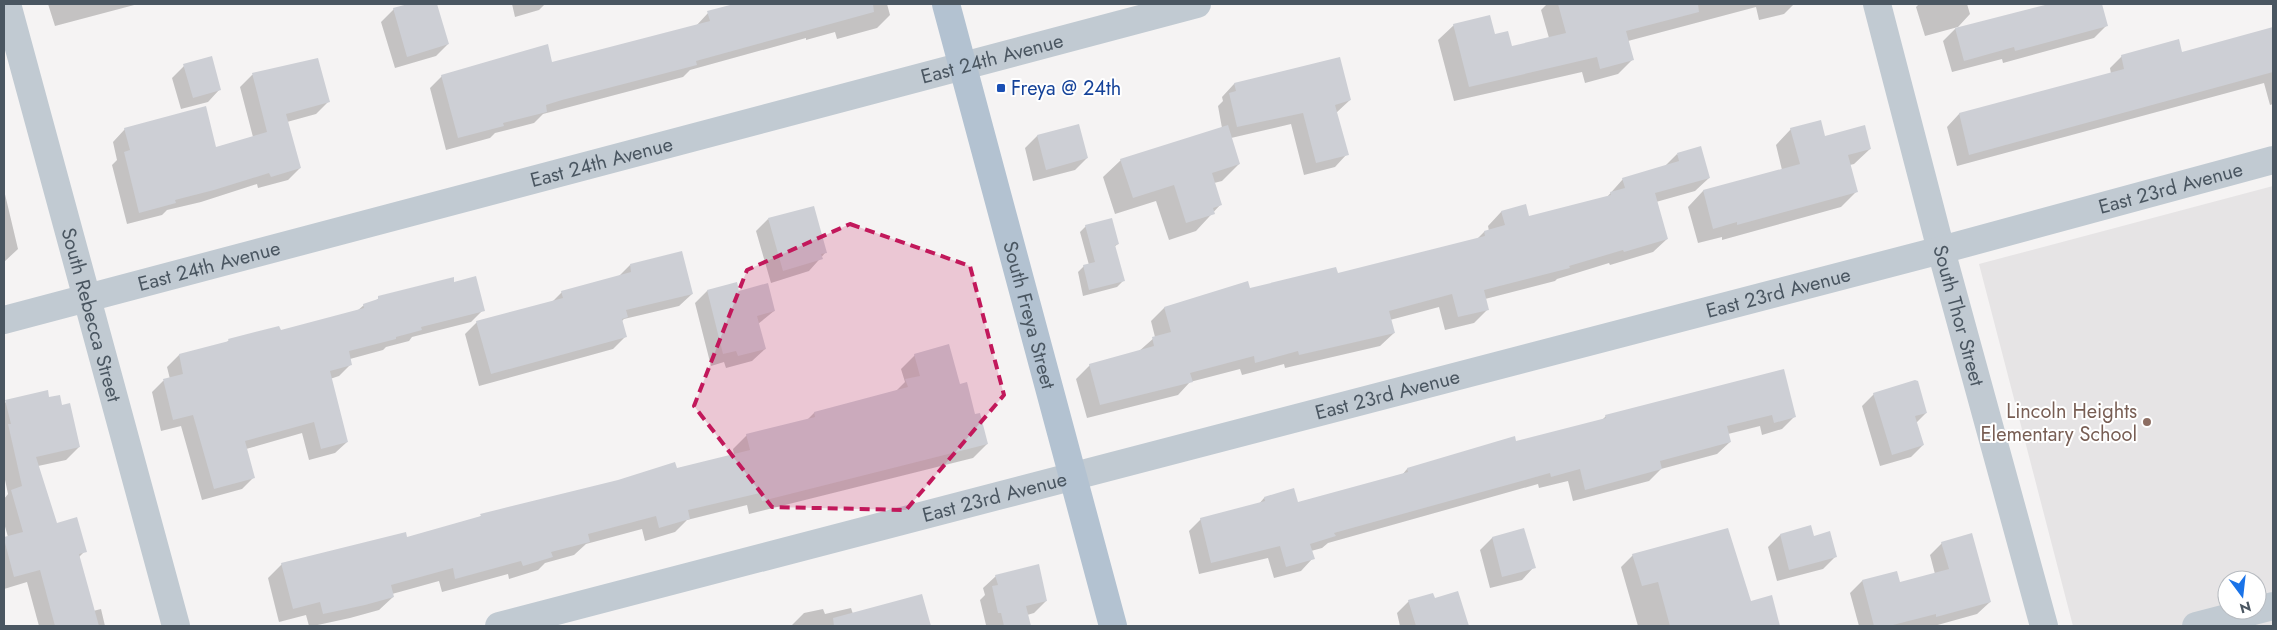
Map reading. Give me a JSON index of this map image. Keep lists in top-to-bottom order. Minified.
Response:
{"streets":{"main road":["South Freya Street"],"street":["East 24th Avenue","East 23rd Avenue","South Rebecca Street","South Thor Street"]},"crossings":[["East 24th Avenue","South Rebecca Street"],["East 24th Avenue","South Freya Street"],["East 23rd Avenue","South Freya Street"],["East 23rd Avenue","South Thor Street"]],"places":{"transit":["Freya @ 24th"],"other":["Lincoln Heights Elementary School"]},"north":"bottom"}
